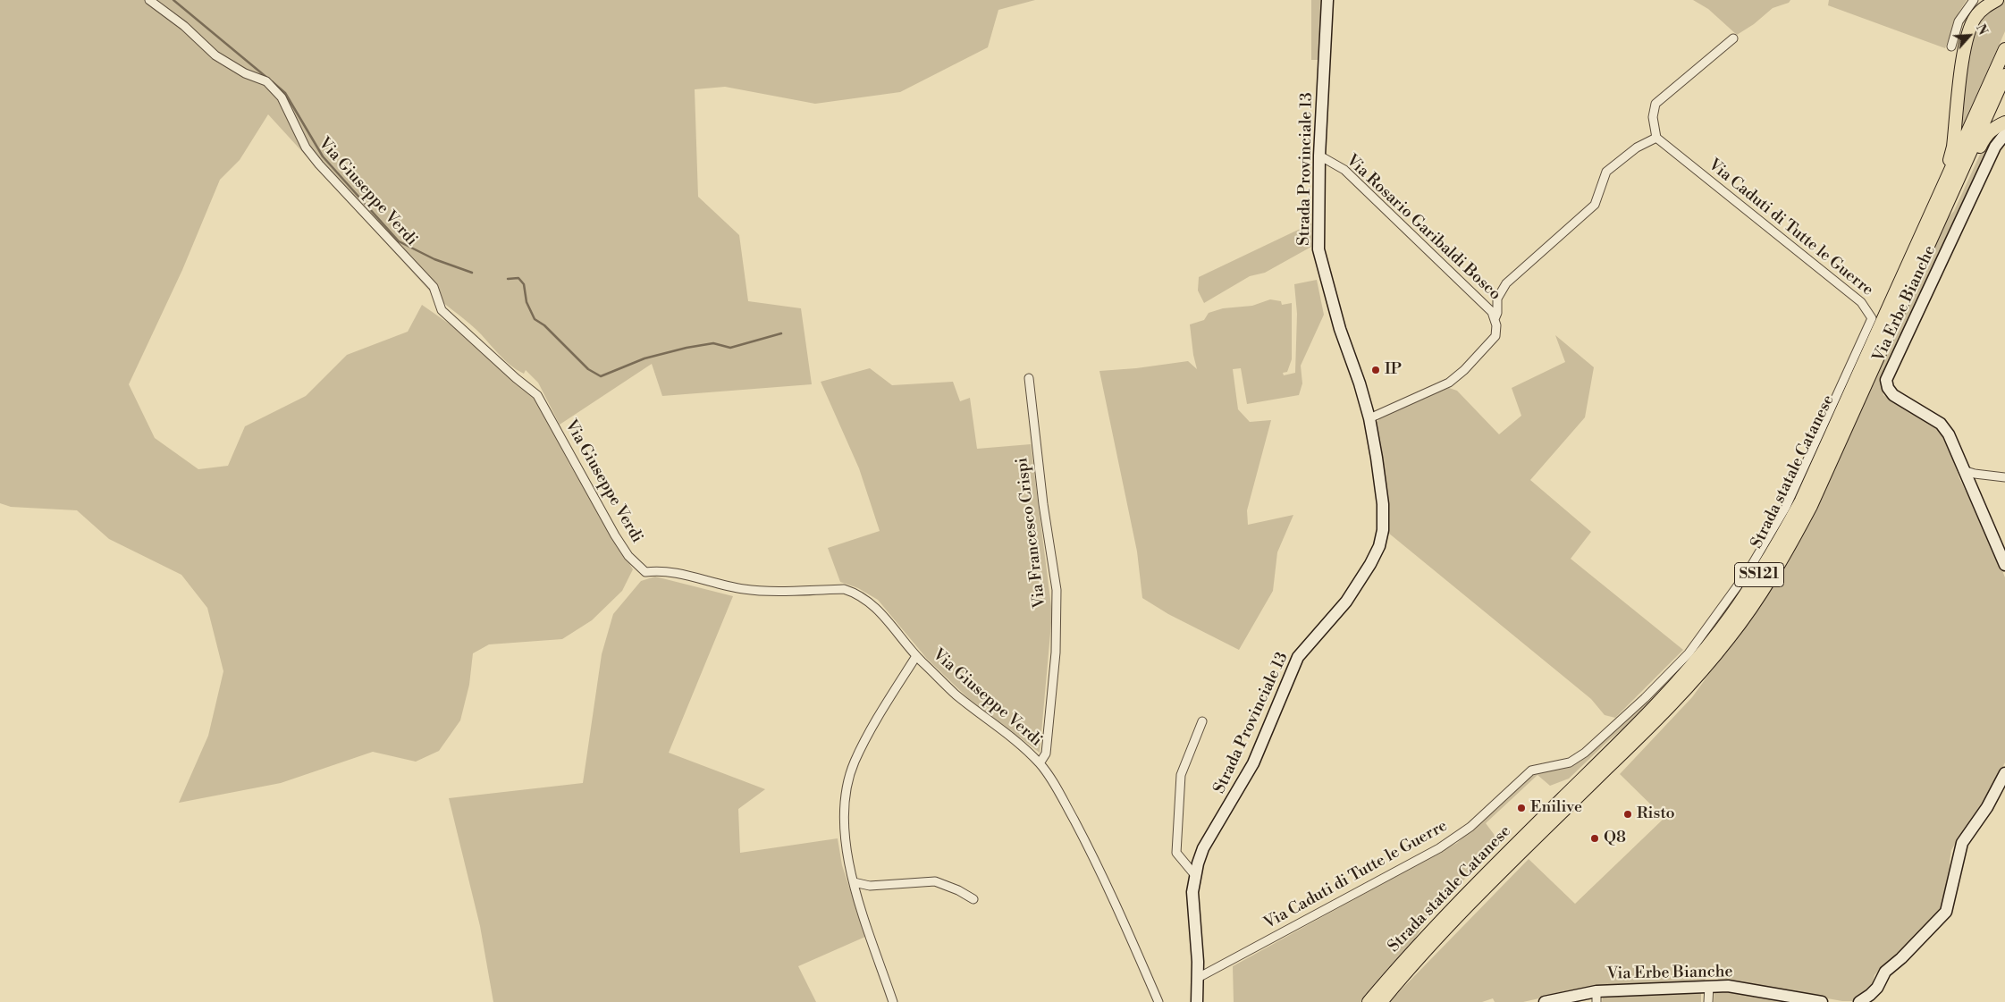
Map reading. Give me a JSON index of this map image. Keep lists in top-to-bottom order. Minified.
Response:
{"streets":{"main road":["Strada Provinciale 13","Via Erbe Bianche","Strada statale Catanese","SS121"],"street":["Via Giuseppe Verdi","Via Rosario Garibaldi Bosco","Via Caduti di Tutte le Guerre","Via Francesco Crispi"]},"crossings":[["Strada Provinciale 13","Via Rosario Garibaldi Bosco"],["Strada Provinciale 13","Via Caduti di Tutte le Guerre"],["Via Giuseppe Verdi","Via Francesco Crispi"]],"places":["IP","Enilive","Risto","Q8"],"north":"top right"}
